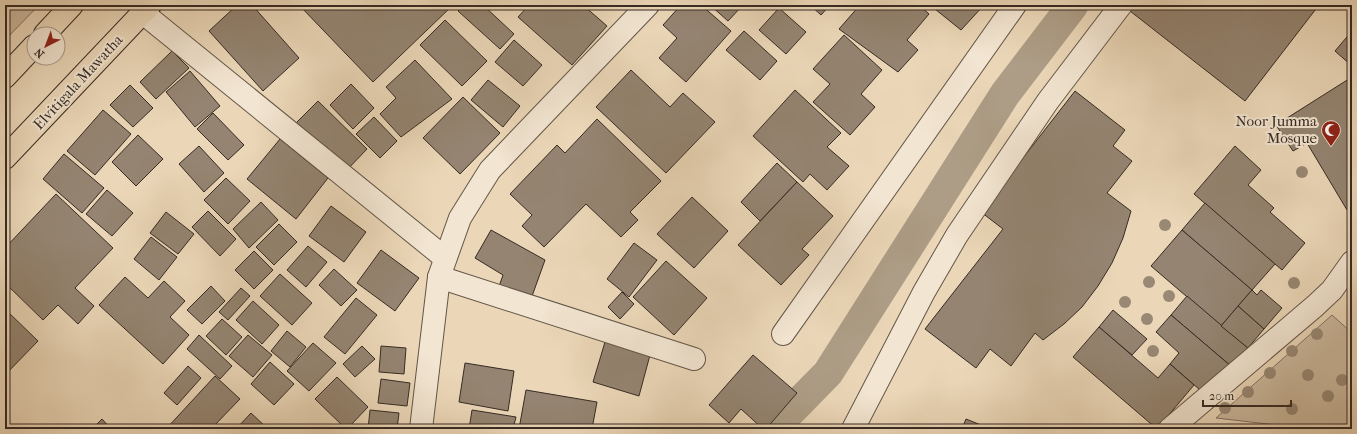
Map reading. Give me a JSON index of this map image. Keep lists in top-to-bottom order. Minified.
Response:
{"streets":{"highway":["Elvitigala Mawatha"]},"places":{"mosque":["Noor Jumma Mosque"]},"scale_bar":"20 m","north":"bottom left"}
